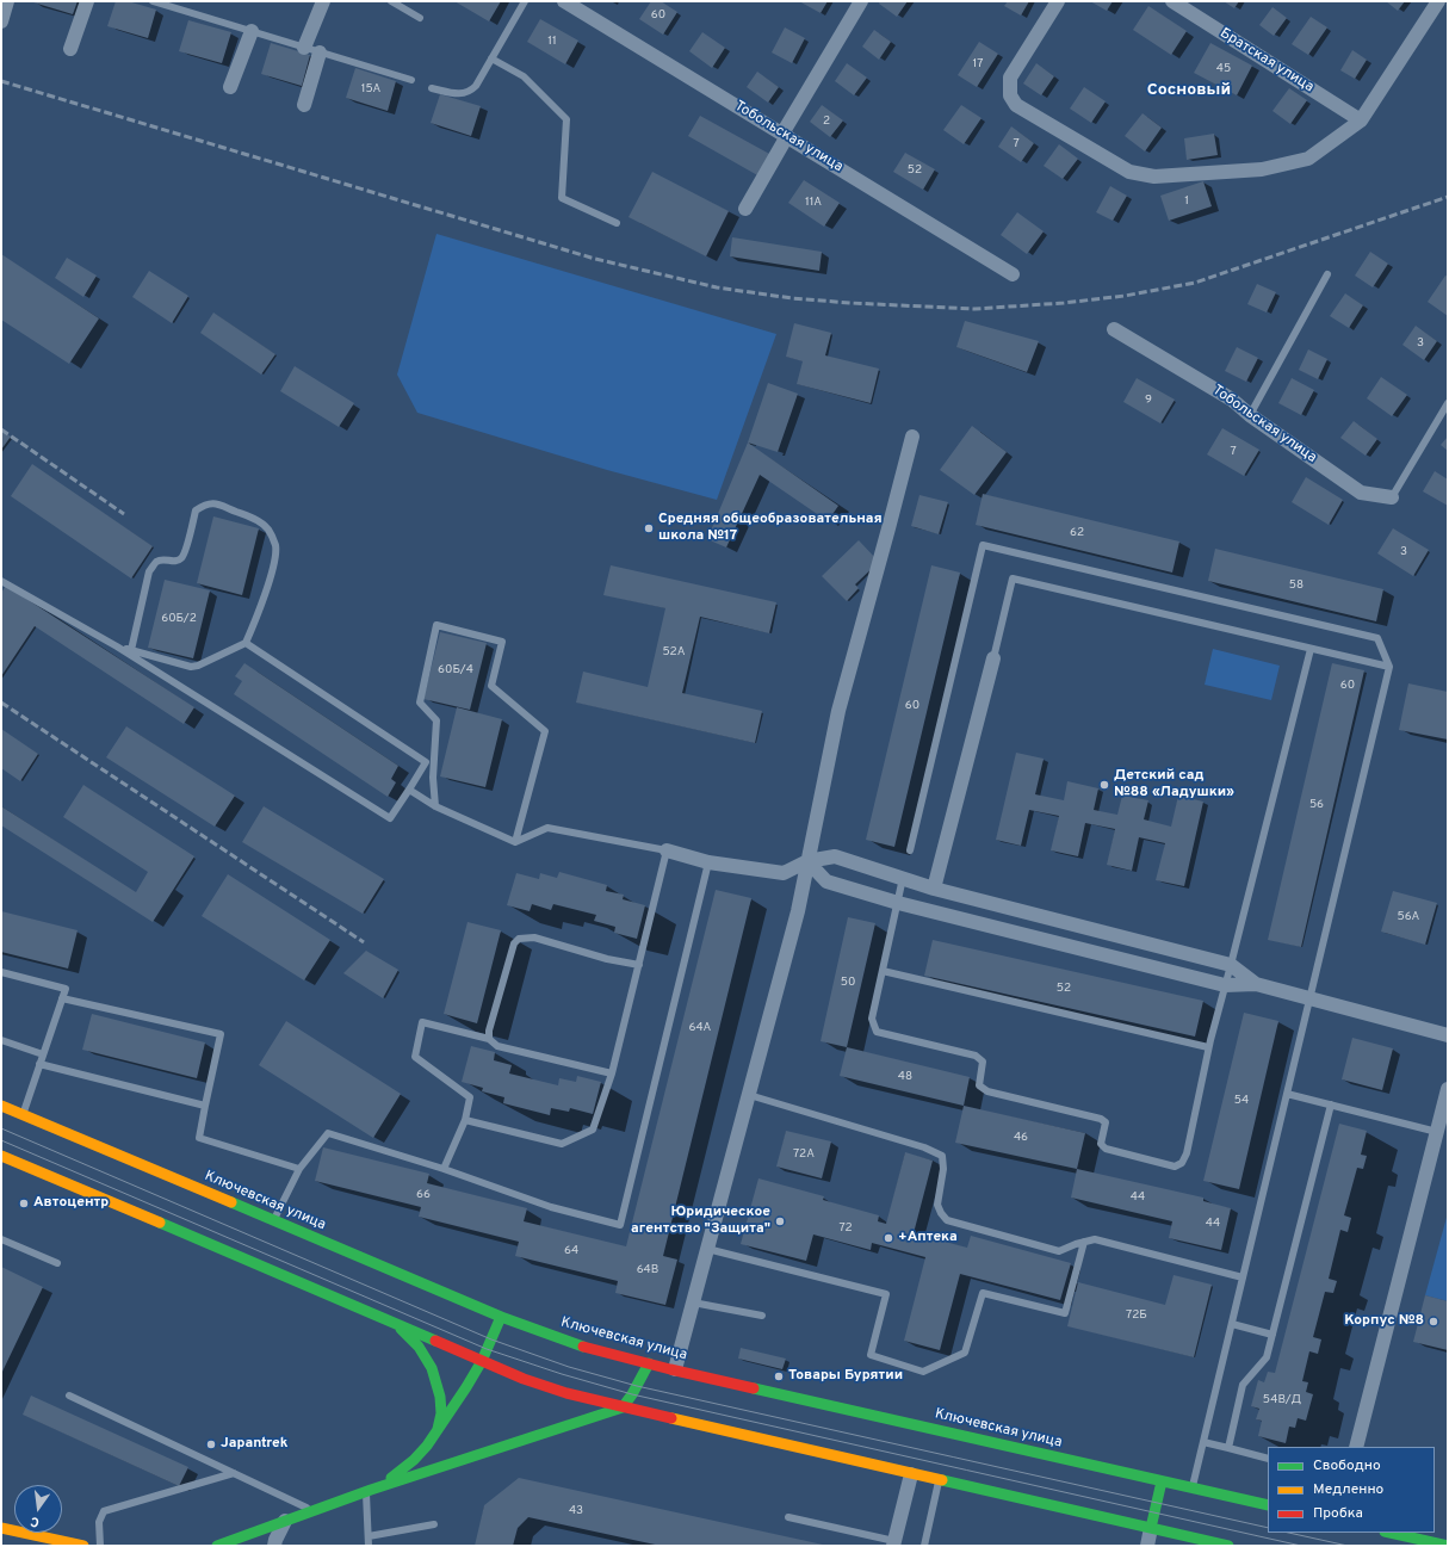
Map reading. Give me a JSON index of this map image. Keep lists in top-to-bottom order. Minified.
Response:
{"streets":{"main road":["Ключевская улица"],"street":["Братская улица","Тобольская улица"]},"districts":["Сосновый"],"places":["Средняя общеобразовательная школа №17","Детский сад №88 «Ладушки»","Автоцентр","Юридическое агентство \"Защита\"","+Аптека","Корпус №8","Товары Бурятии","Japantrek"],"house_numbers":["60","11","17","45","15А","2","7","52","1","11А","3","9","7","62","3","58","60Б/2","52А","60Б/4","60","60","56","56А","50","52","64А","48","54","46","72А","66","44","44","72","64","64В","72Б","54В/Д","43"],"legend":["Свободно","Медленно","Пробка"],"north":"bottom"}
